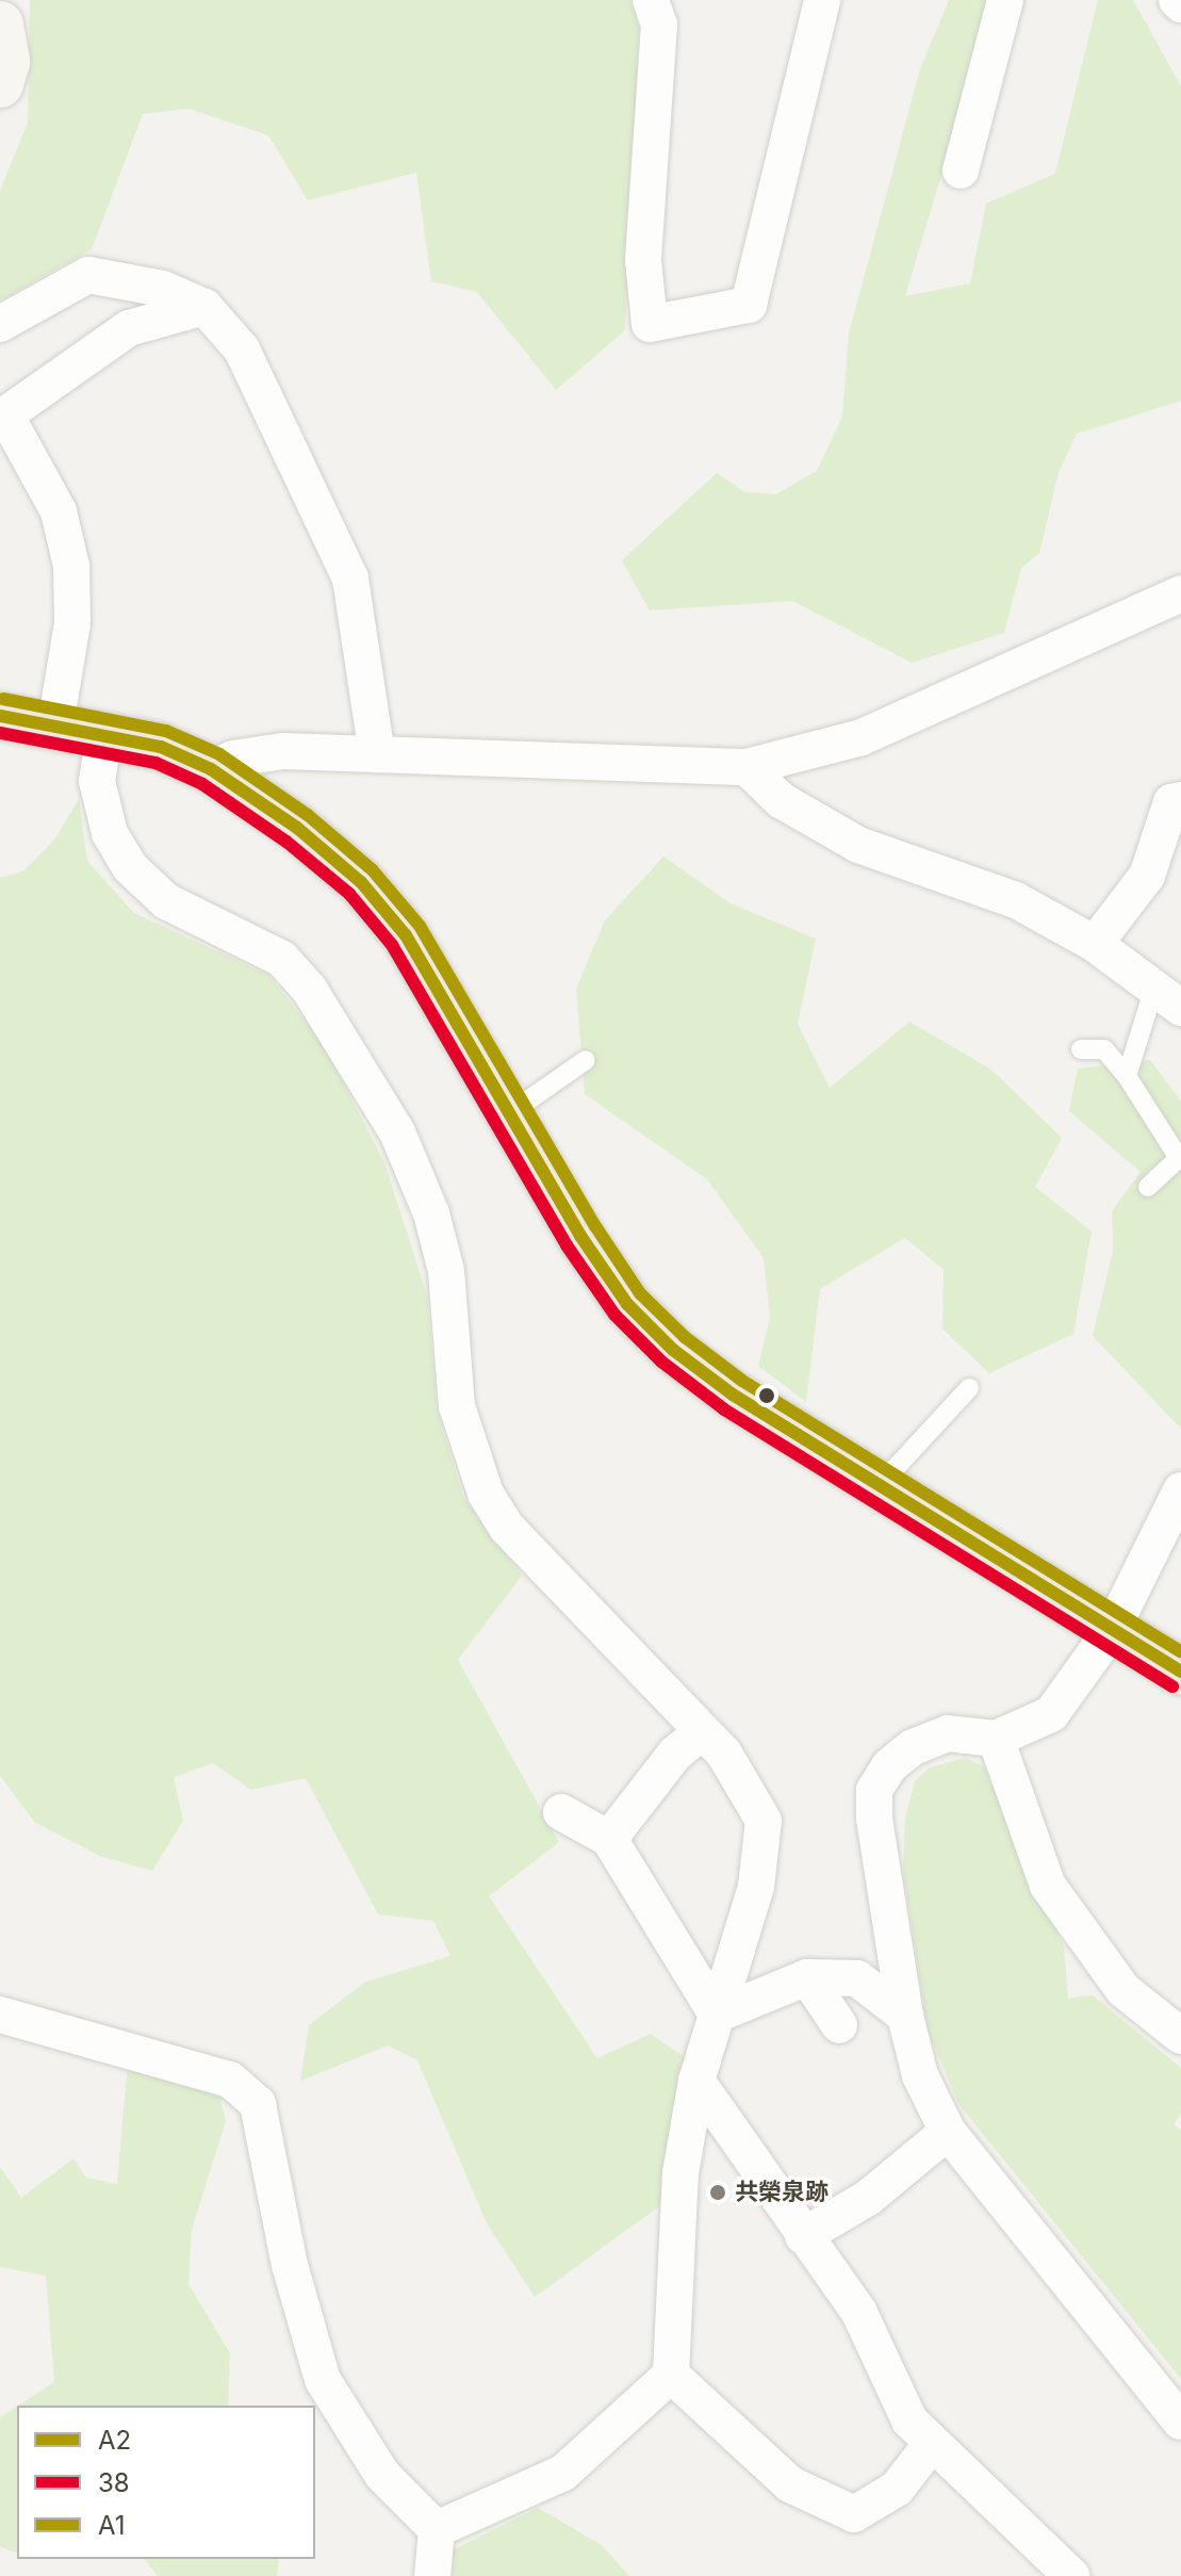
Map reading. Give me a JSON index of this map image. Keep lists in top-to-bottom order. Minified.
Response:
{"places":["共榮泉跡"],"lines":["transit line A1","transit line A2","transit line 38"],"legend":["A2","38","A1"]}
